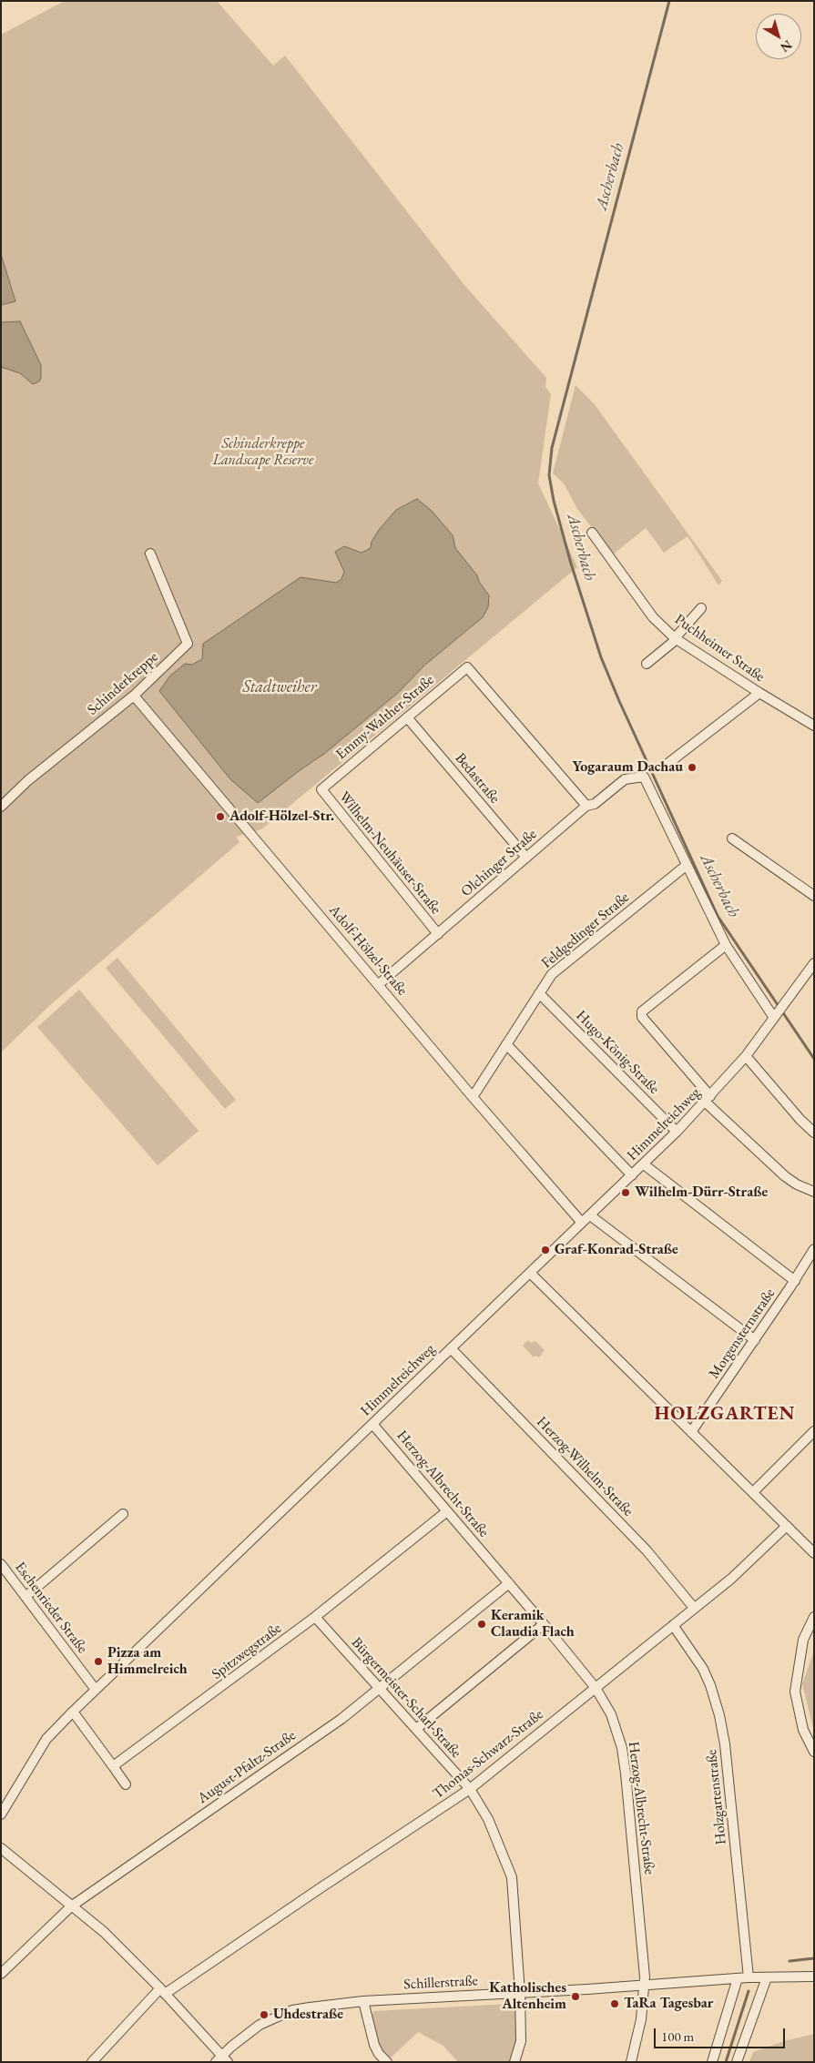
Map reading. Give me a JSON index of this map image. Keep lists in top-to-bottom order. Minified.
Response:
{"streets":{"street":["Puchheimer Straße","Schinderkreppe","Emmy-Walther-Straße","Bedastraße","Wilhelm-Neuhäuser-Straße","Olchinger Straße","Feldgedinger Straße","Adolf-Hölzel-Straße","Hugo-König-Straße","Himmelreichweg","Morgensternstraße","Herzog-Wilhelm-Straße","Herzog-Albrecht-Straße","Eschenrieder Straße","Spitzwegstraße","Bürgermeister-Scharl-Straße","Thomas-Schwarz-Straße","August-Pfaltz-Straße","Holzgartenstraße","Schillerstraße"]},"crossings":[["Schinderkreppe","Adolf-Hölzel-Straße"],["Emmy-Walther-Straße","Bedastraße"],["Emmy-Walther-Straße","Wilhelm-Neuhäuser-Straße"],["Emmy-Walther-Straße","Olchinger Straße"],["Bedastraße","Olchinger Straße"],["Wilhelm-Neuhäuser-Straße","Olchinger Straße"],["Olchinger Straße","Feldgedinger Straße"],["Olchinger Straße","Adolf-Hölzel-Straße"],["Feldgedinger Straße","Adolf-Hölzel-Straße"],["Feldgedinger Straße","Hugo-König-Straße"],["Adolf-Hölzel-Straße","Himmelreichweg"],["Hugo-König-Straße","Himmelreichweg"],["Himmelreichweg","Herzog-Wilhelm-Straße"],["Himmelreichweg","Herzog-Albrecht-Straße"],["Himmelreichweg","Eschenrieder Straße"],["Herzog-Wilhelm-Straße","Thomas-Schwarz-Straße"],["Herzog-Albrecht-Straße","Spitzwegstraße"],["Herzog-Albrecht-Straße","Thomas-Schwarz-Straße"],["Herzog-Albrecht-Straße","August-Pfaltz-Straße"],["Herzog-Albrecht-Straße","Schillerstraße"],["Spitzwegstraße","Bürgermeister-Scharl-Straße"],["Bürgermeister-Scharl-Straße","Thomas-Schwarz-Straße"],["Bürgermeister-Scharl-Straße","August-Pfaltz-Straße"],["Bürgermeister-Scharl-Straße","Schillerstraße"],["Thomas-Schwarz-Straße","Holzgartenstraße"],["Holzgartenstraße","Schillerstraße"]],"districts":["HOLZGARTEN"],"water":["Ascherbach","Stadtweiher"],"parks":["Schinderkreppe Landscape Reserve"],"places":["Yogaraum Dachau","Adolf-Hölzel-Str.","Wilhelm-Dürr-Straße","Graf-Konrad-Straße","Keramik Claudia Flach","Pizza am Himmelreich","Katholisches Altenheim","TaRa Tagesbar","Uhdestraße"],"scale_bar":"100 m","north":"bottom right"}
